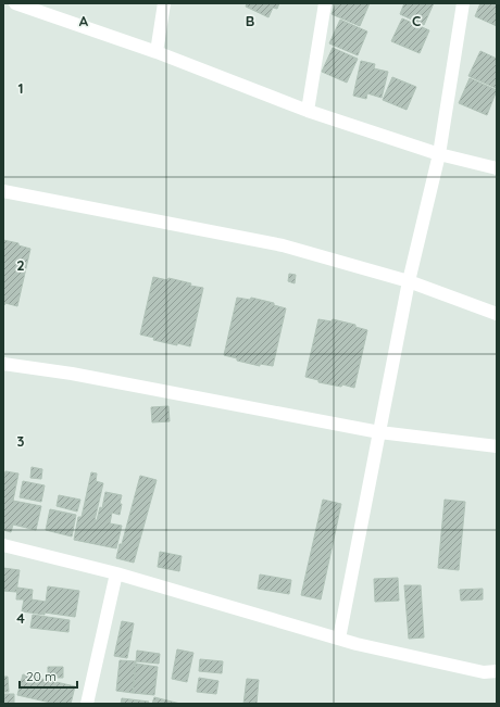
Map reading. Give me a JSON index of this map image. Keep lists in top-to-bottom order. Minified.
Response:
{"scale_bar":"20 m","grid":{"columns":["A","B","C"],"rows":["1","2","3","4"]}}
